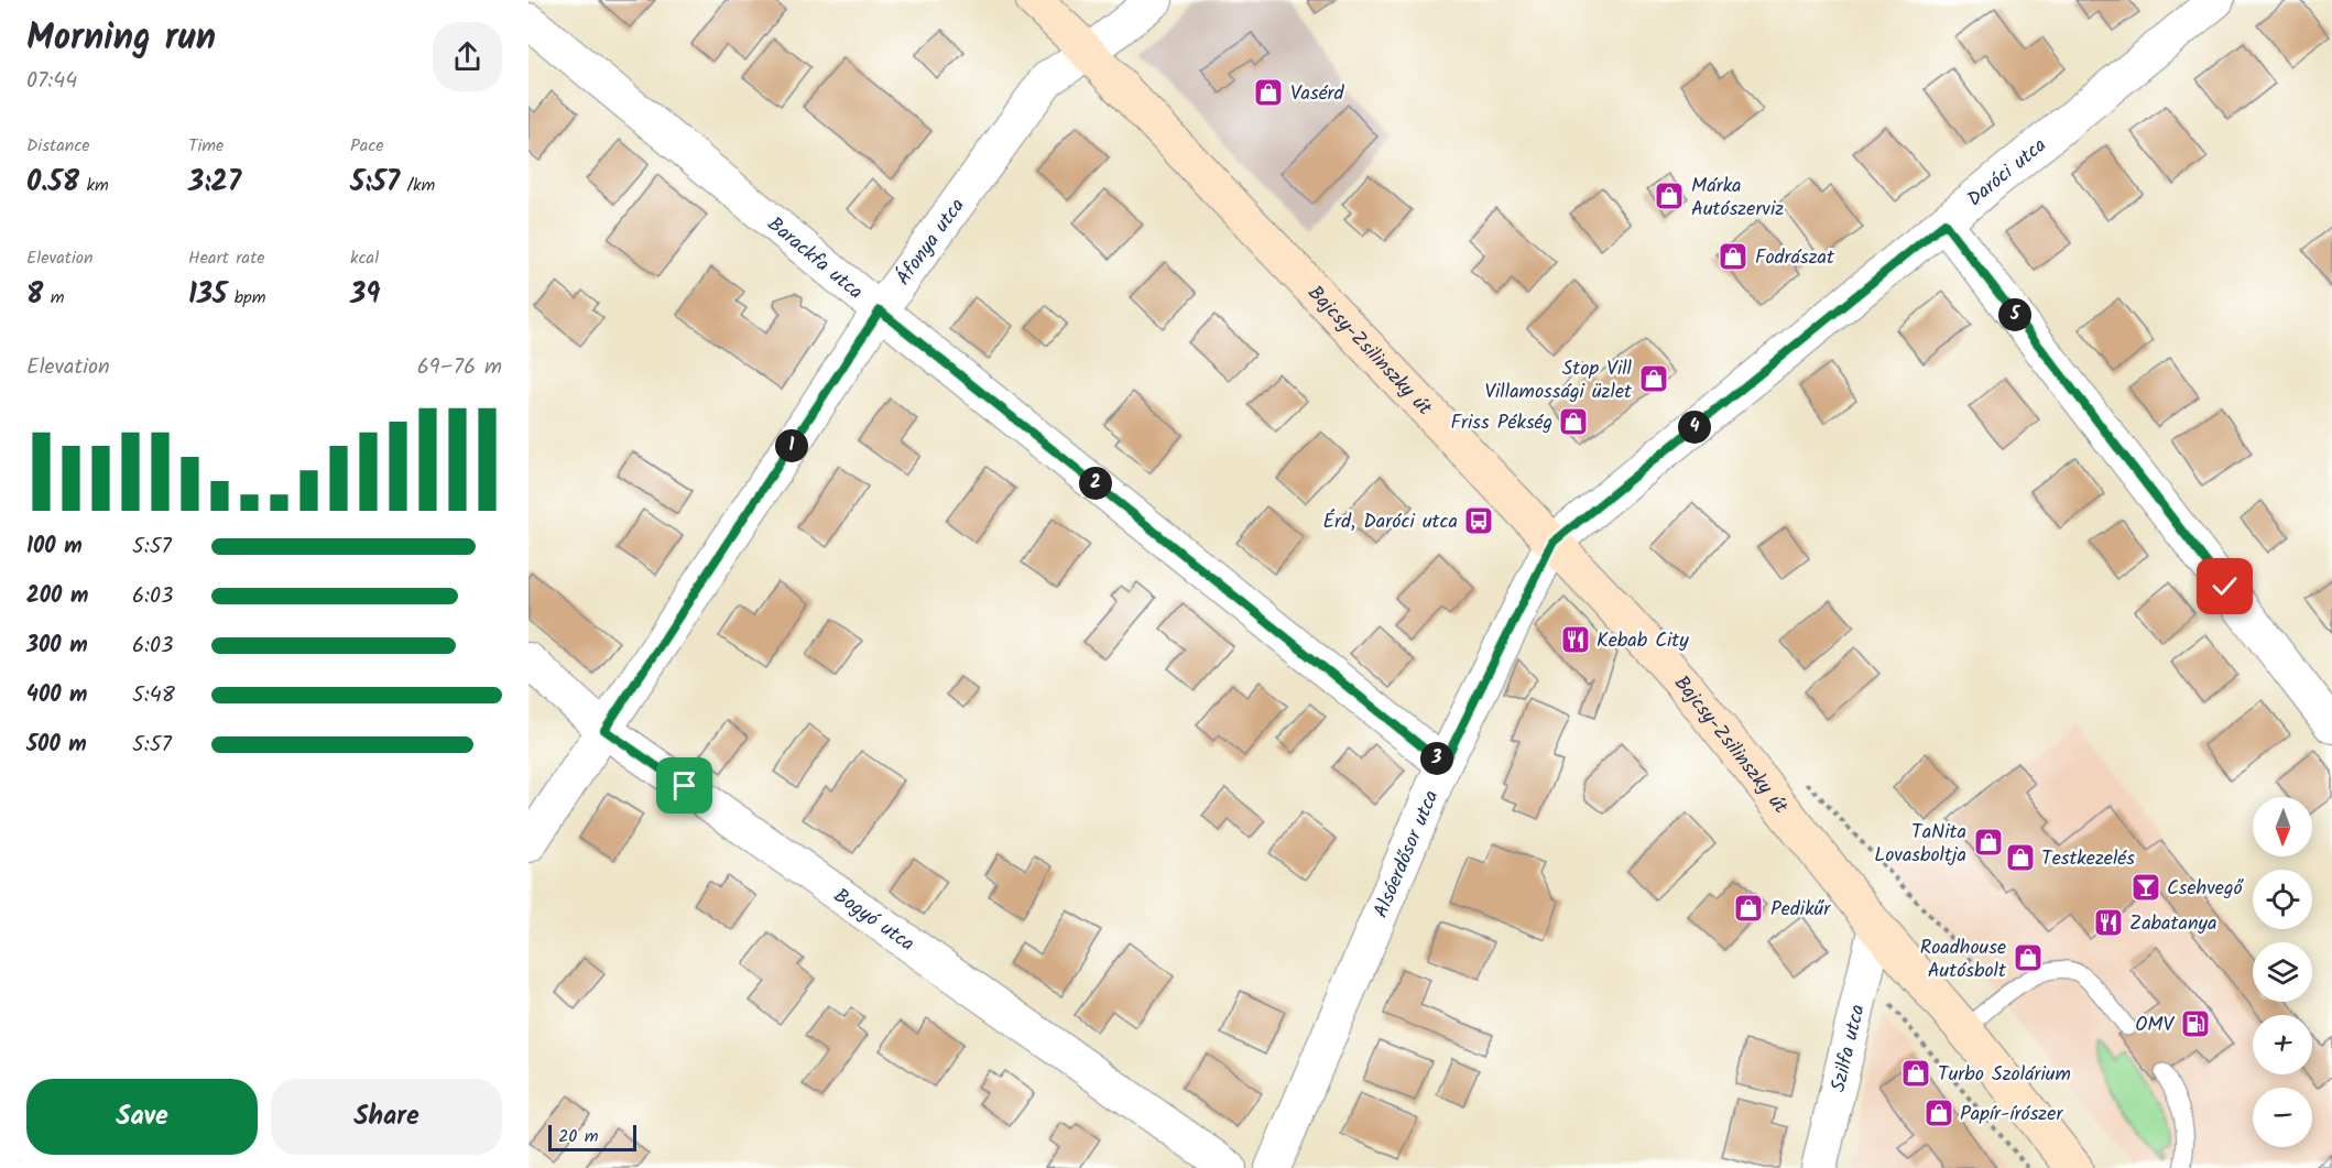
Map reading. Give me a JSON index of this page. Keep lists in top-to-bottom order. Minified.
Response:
{"streets":{"main road":["Bajcsy-Zsilinszky út"],"street":["Daróci utca","Áfonya utca","Barackfa utca","Alsóerdősor utca","Bogyó utca","Szilfa utca"]},"crossings":[["Daróci utca","Bajcsy-Zsilinszky út"],["Daróci utca","Alsóerdősor utca"],["Áfonya utca","Barackfa utca"],["Áfonya utca","Bajcsy-Zsilinszky út"],["Áfonya utca","Bogyó utca"],["Barackfa utca","Alsóerdősor utca"],["Bajcsy-Zsilinszky út","Alsóerdősor utca"],["Bajcsy-Zsilinszky út","Szilfa utca"]],"places":{"shop":["Vasérd","Márka Autószerviz","Fodrászat","Stop Vill Villamossági üzlet","Friss Pékség","TaNita Lovasboltja","Testkezelés","Pedikűr","Roadhouse Autósbolt","Turbo Szolárium","Papír-írószer"],"bus stop":["Érd, Daróci utca"],"restaurant":["Kebab City","Zabatanya"],"bar":["Csehvegő"],"fuel station":["OMV"]},"scale_bar":"20 m","north":"bottom","page":{"heading":["Morning run","07:44"],"stats":[["Distance","0.58 km"],["Time","3:27"],["Pace","5:57 /km"],["Elevation","8 m"],["Heart rate","135 bpm"],["kcal","39"]],"pins":["5","4","1","2","3"],"chart":["Elevation","69–76 m"],"list":[{"name":"100 m","note":"5:57"},{"name":"200 m","note":"6:03"},{"name":"300 m","note":"6:03"},{"name":"400 m","note":"5:48"},{"name":"500 m","note":"5:57"}],"map_buttons":["+","−"],"buttons":["Save","Share"],"scale":"20 m"}}
